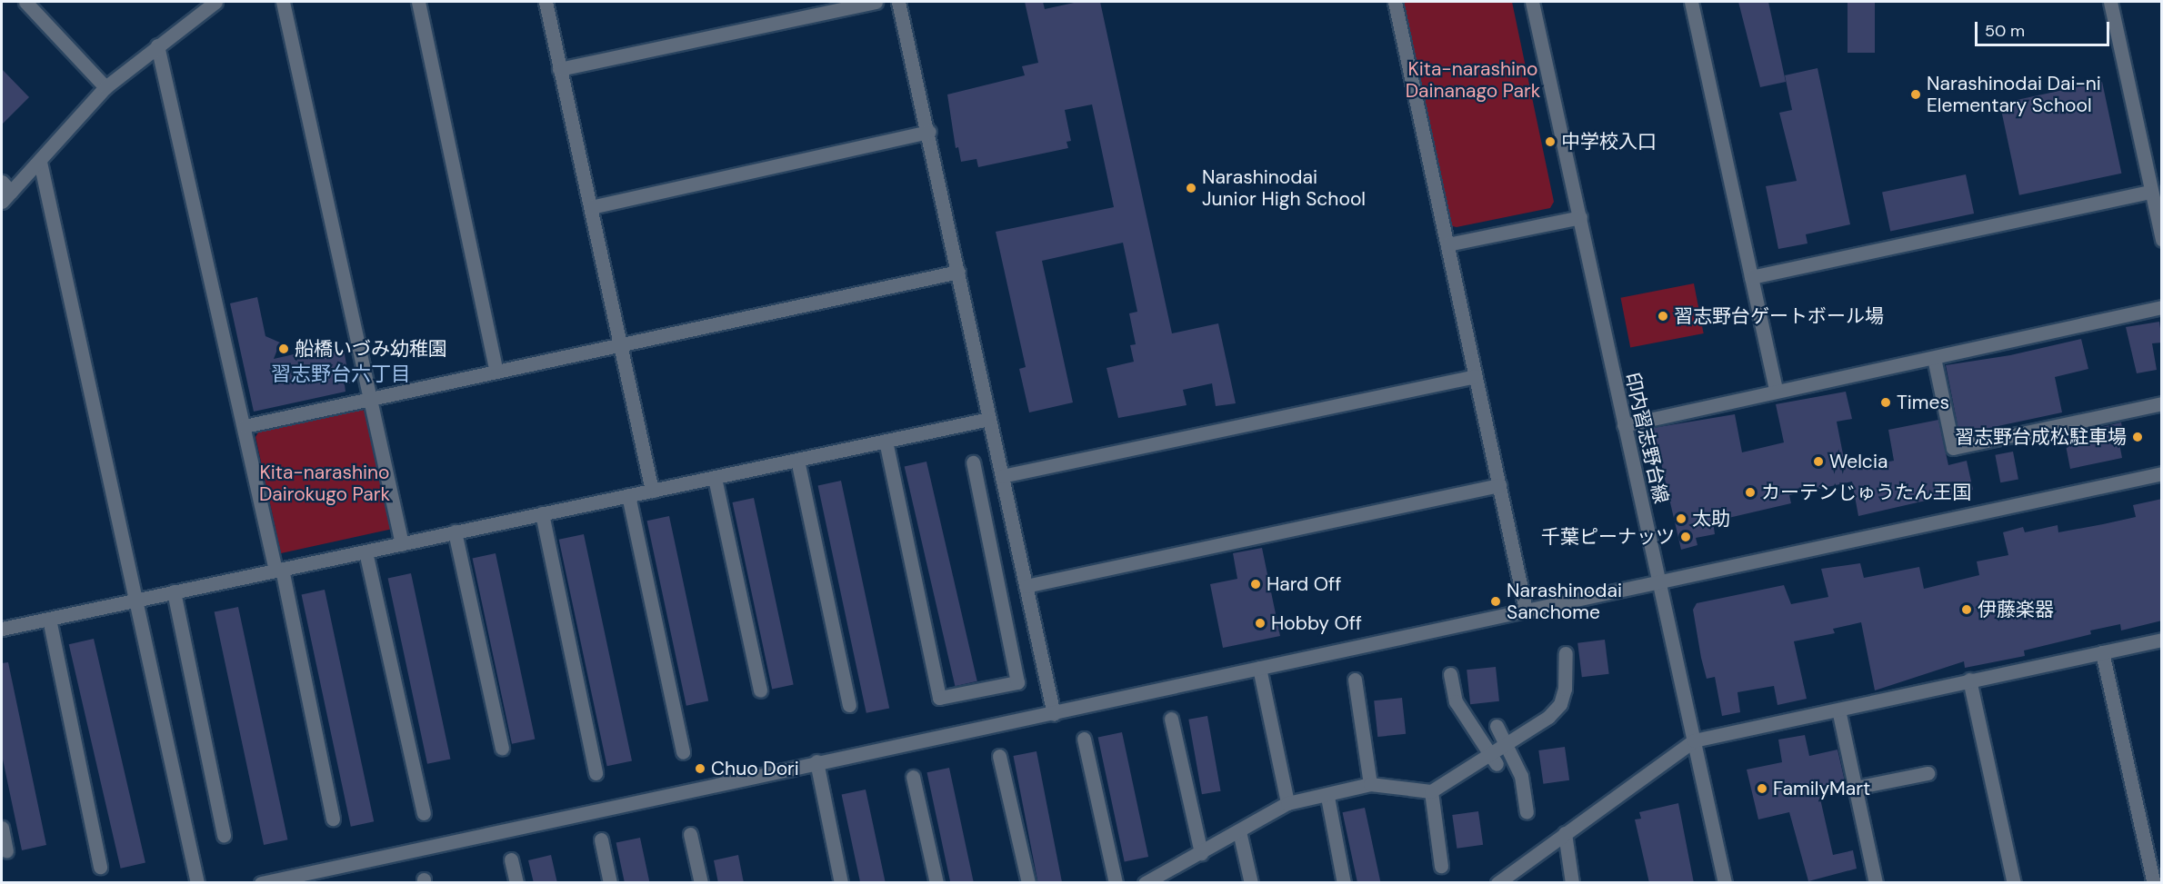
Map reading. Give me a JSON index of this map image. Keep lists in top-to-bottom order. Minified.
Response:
{"streets":{"street":["印内習志野台線"]},"districts":["習志野台六丁目"],"parks":["Kita-narashino Dainanago Park","Kita-narashino Dairokugo Park"],"places":["Narashinodai Dai-ni Elementary School","中学校入口","Narashinodai Junior High School","習志野台ゲートボール場","船橋いづみ幼稚園","Times","習志野台成松駐車場","Welcia","カーテンじゅうたん王国","太助","千葉ピーナッツ","Hard Off","Narashinodai Sanchome","伊藤楽器","Hobby Off","Chuo Dori","FamilyMart"],"scale_bar":"50 m"}
